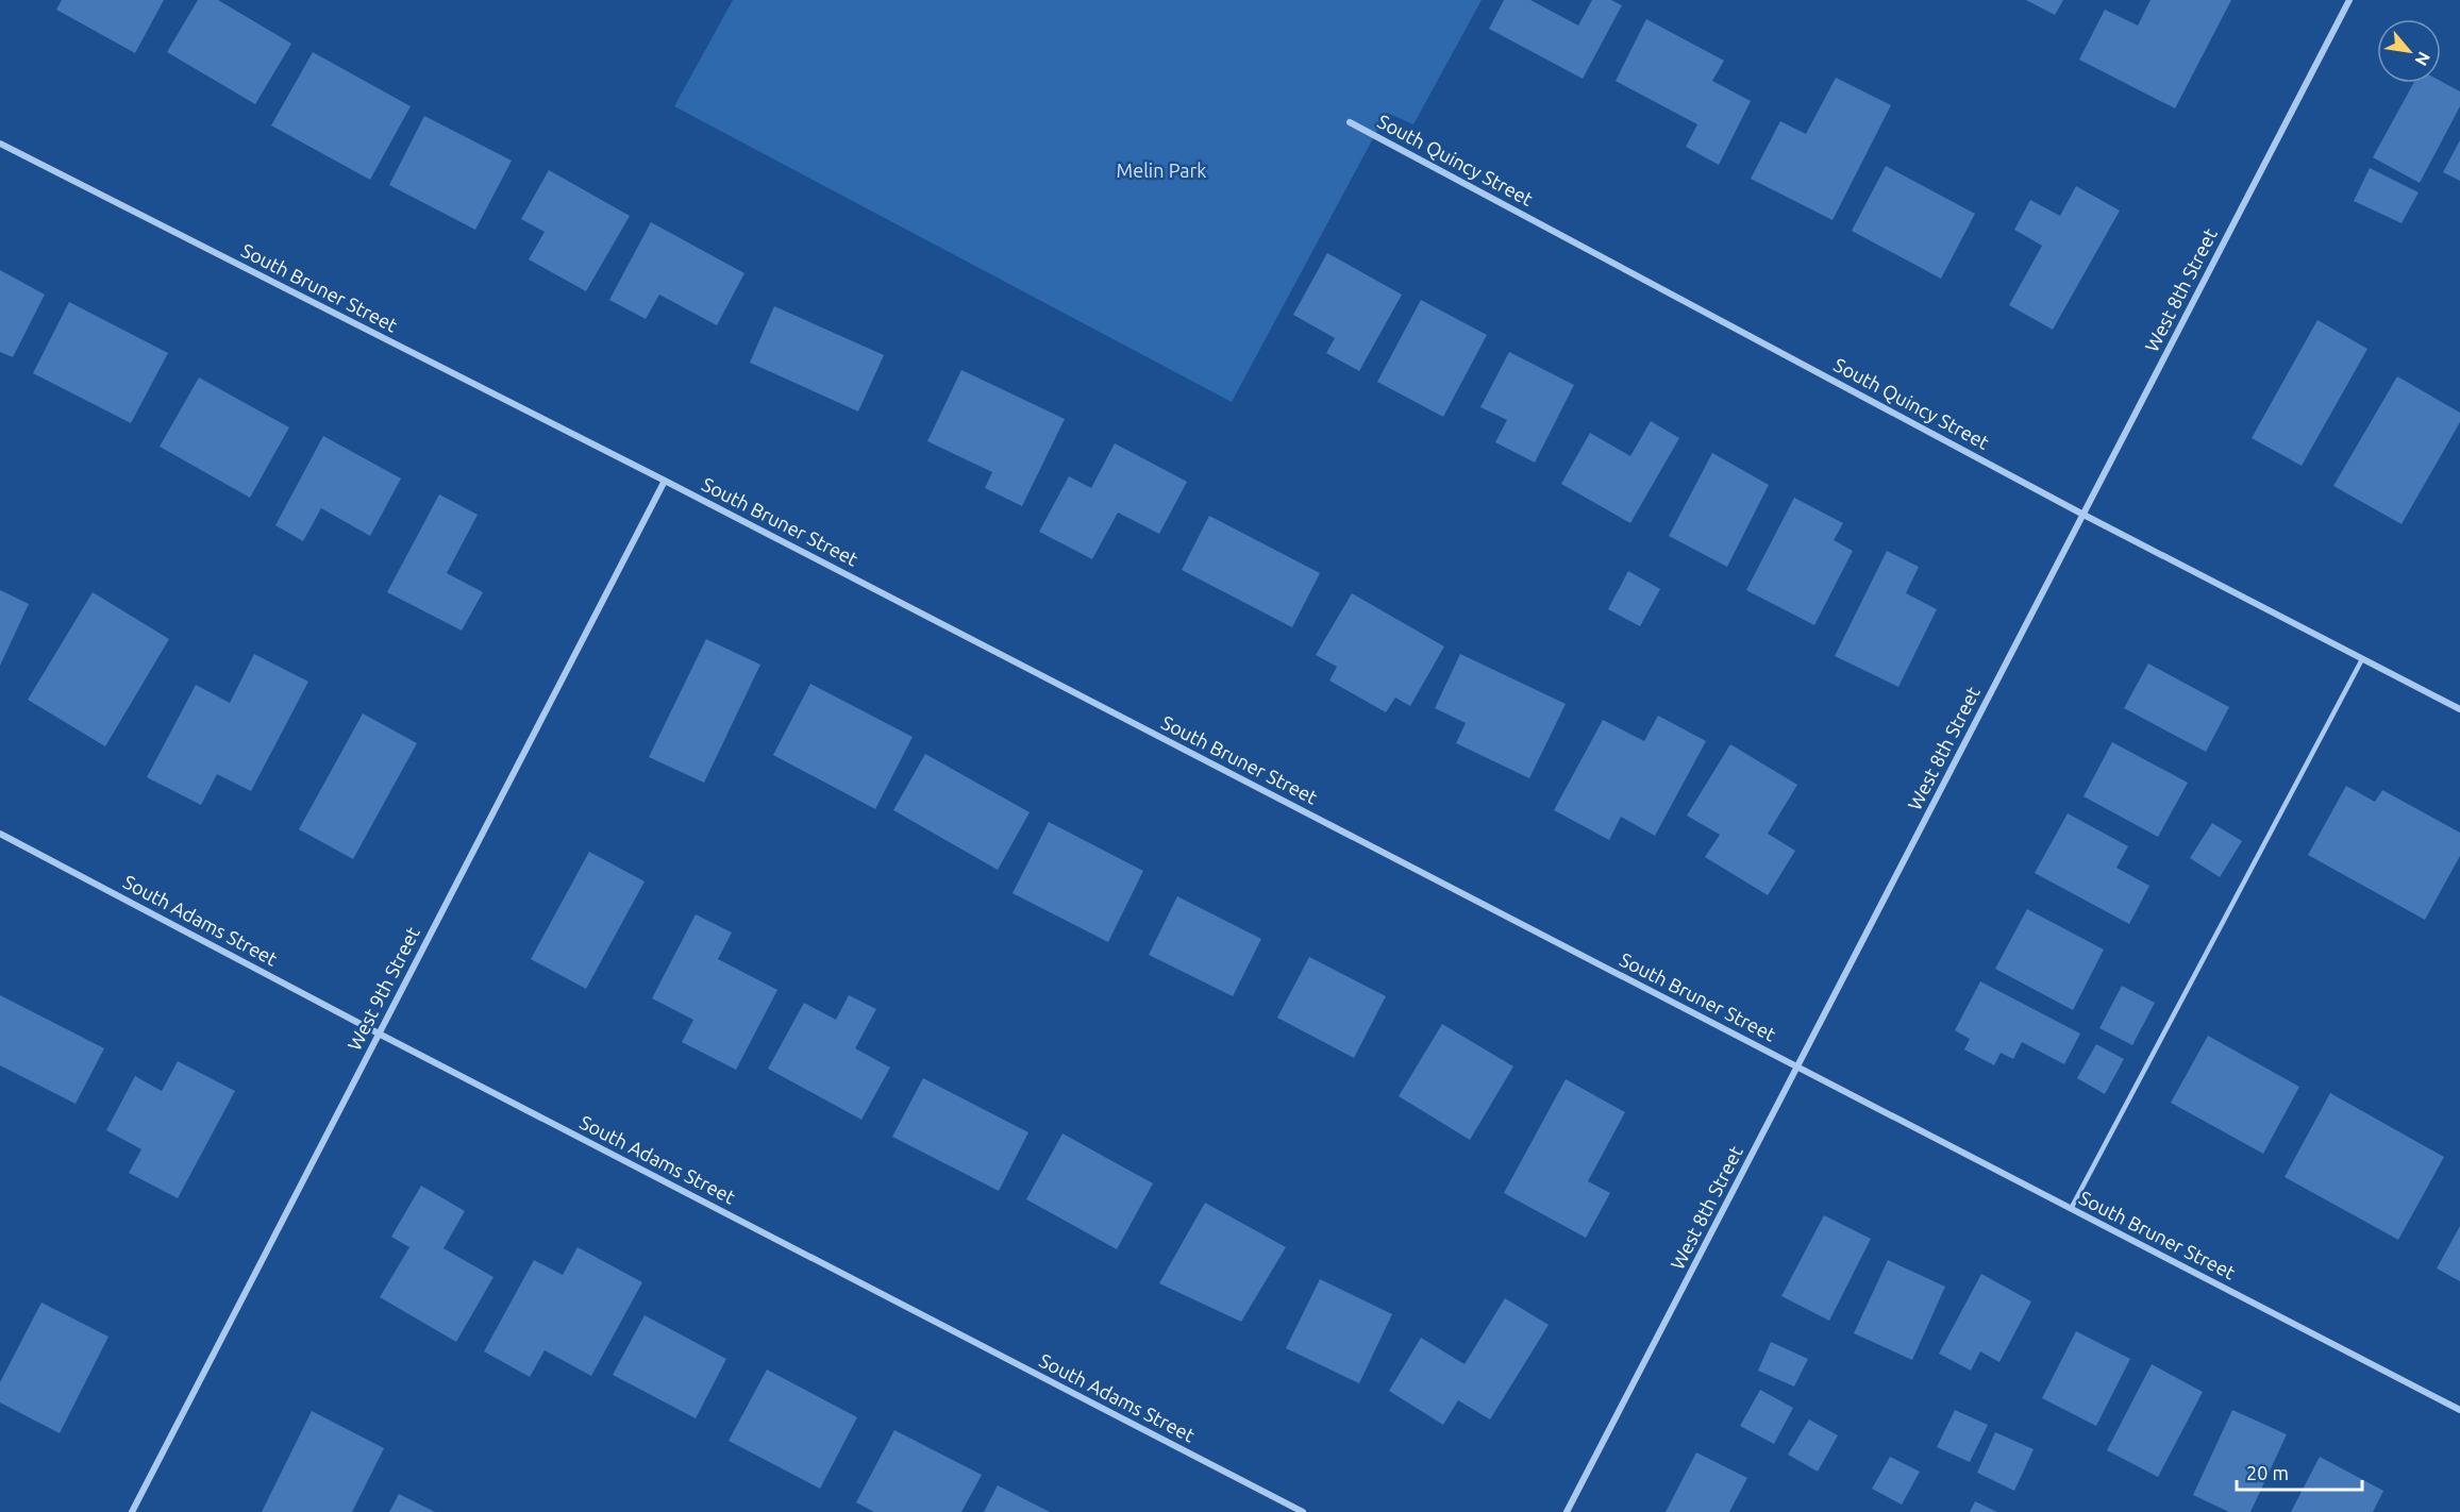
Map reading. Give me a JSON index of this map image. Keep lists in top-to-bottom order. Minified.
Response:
{"streets":{"street":["South Quincy Street","South Bruner Street","West 8th Street","South Adams Street","West 9th Street"]},"crossings":[["South Quincy Street","West 8th Street"],["South Bruner Street","West 8th Street"],["South Bruner Street","West 9th Street"],["South Adams Street","West 9th Street"]],"parks":["Melin Park"],"scale_bar":"20 m","north":"bottom right"}
